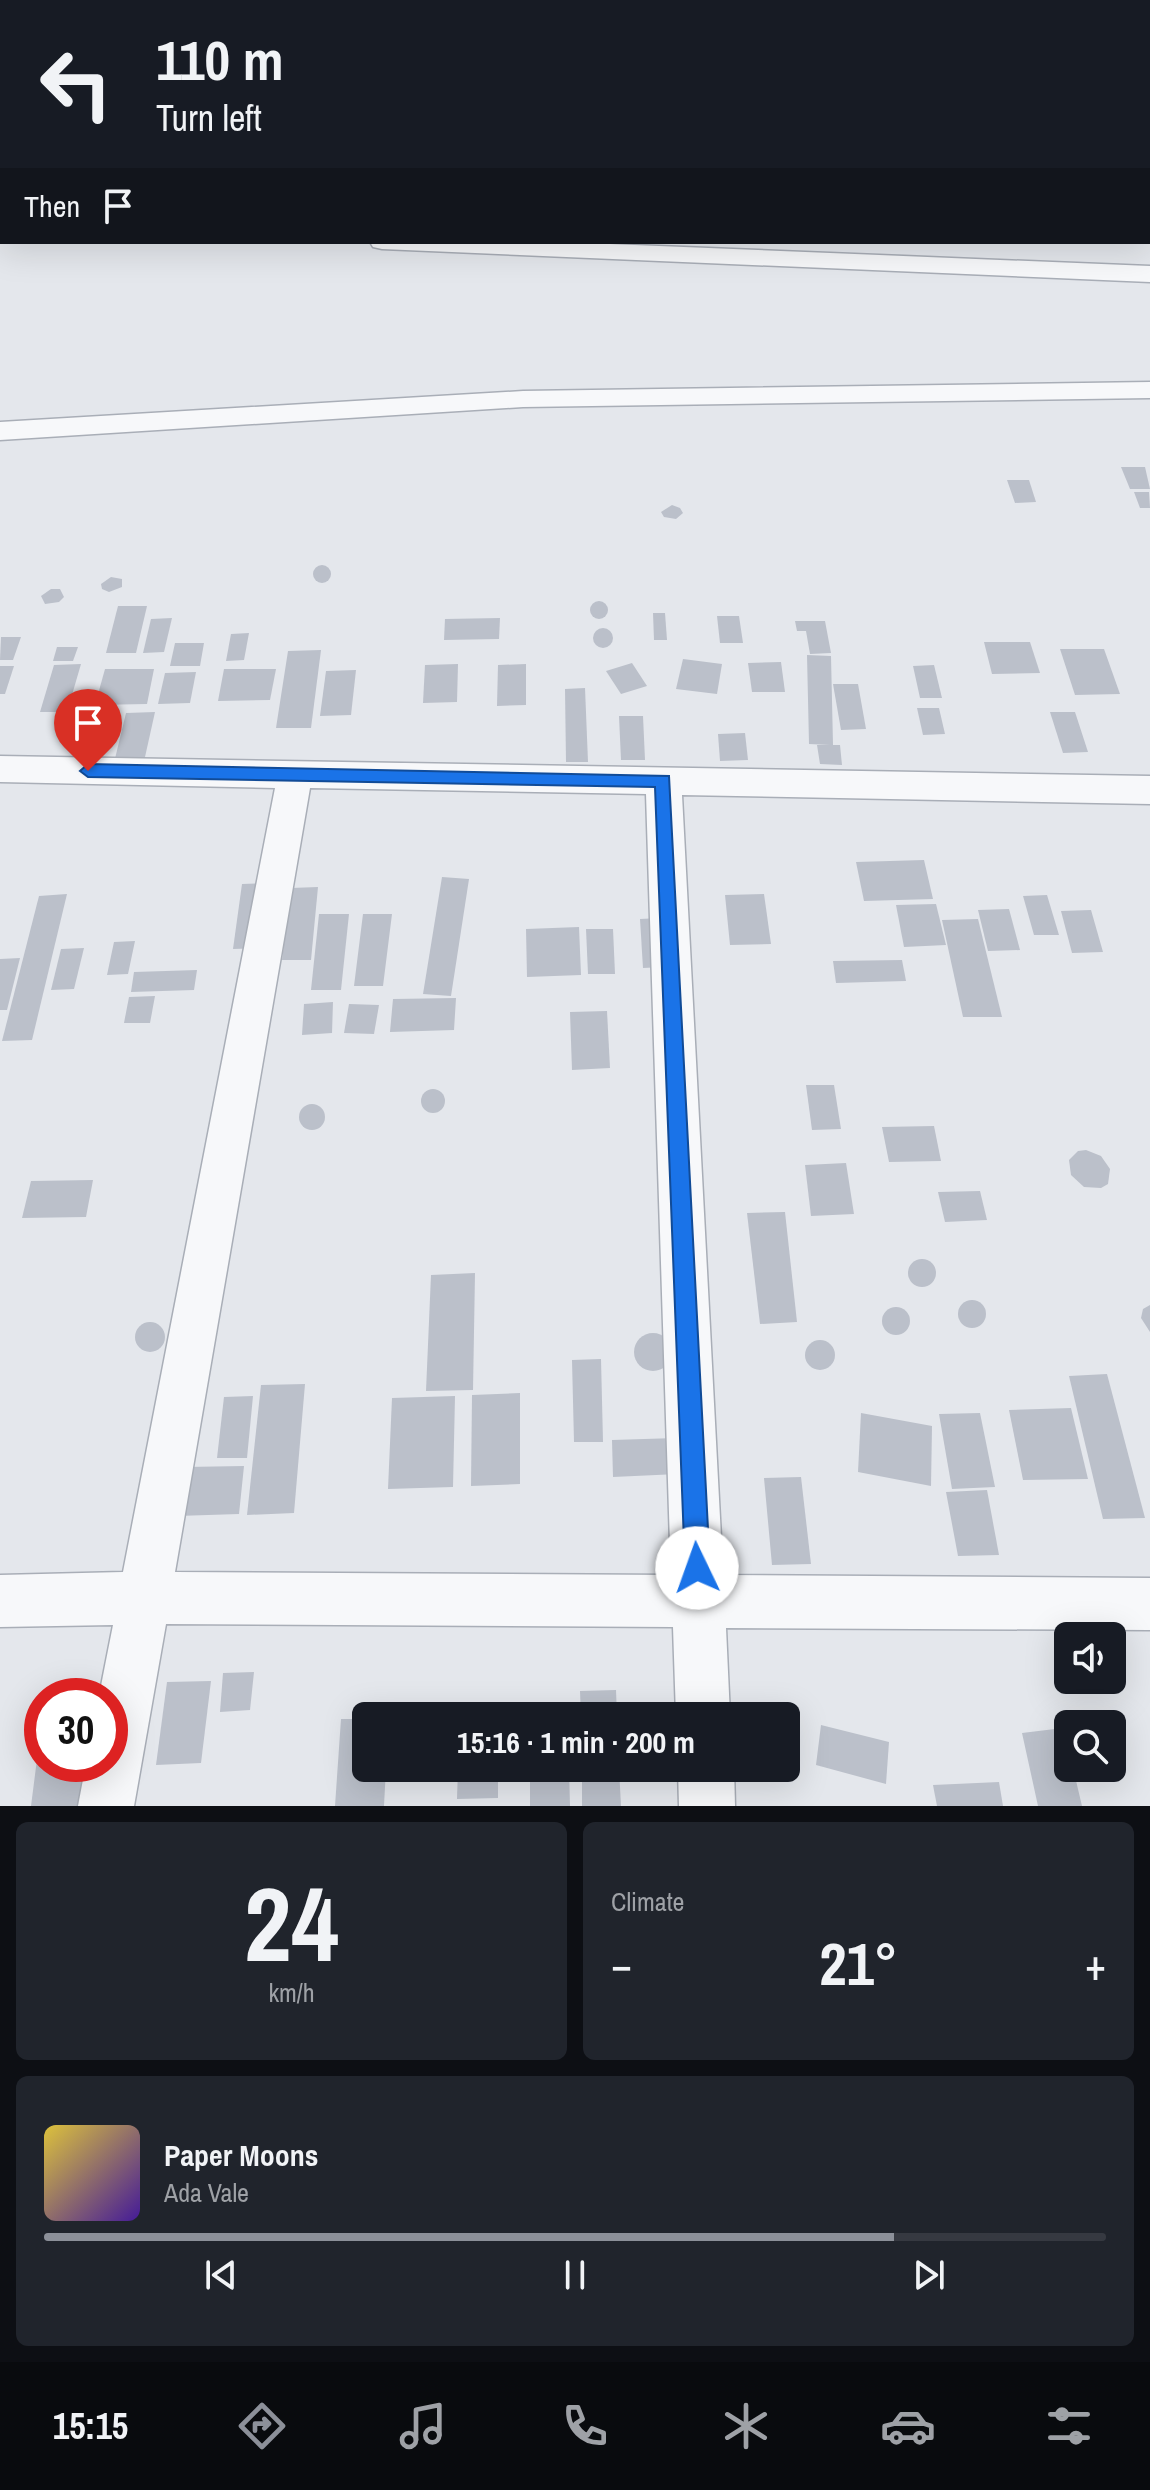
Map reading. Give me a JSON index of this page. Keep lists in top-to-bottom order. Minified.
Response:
{"page":{"turn":["110 m","Turn left"],"then":"Then","limit":"30","trip":"15:16 · 1 min · 200 m","tile":[["24","km/h"],"Climate"],"heat":["−","21°","+"],"song":["Paper Moons","Ada Vale"],"tabs":"15:15"}}
